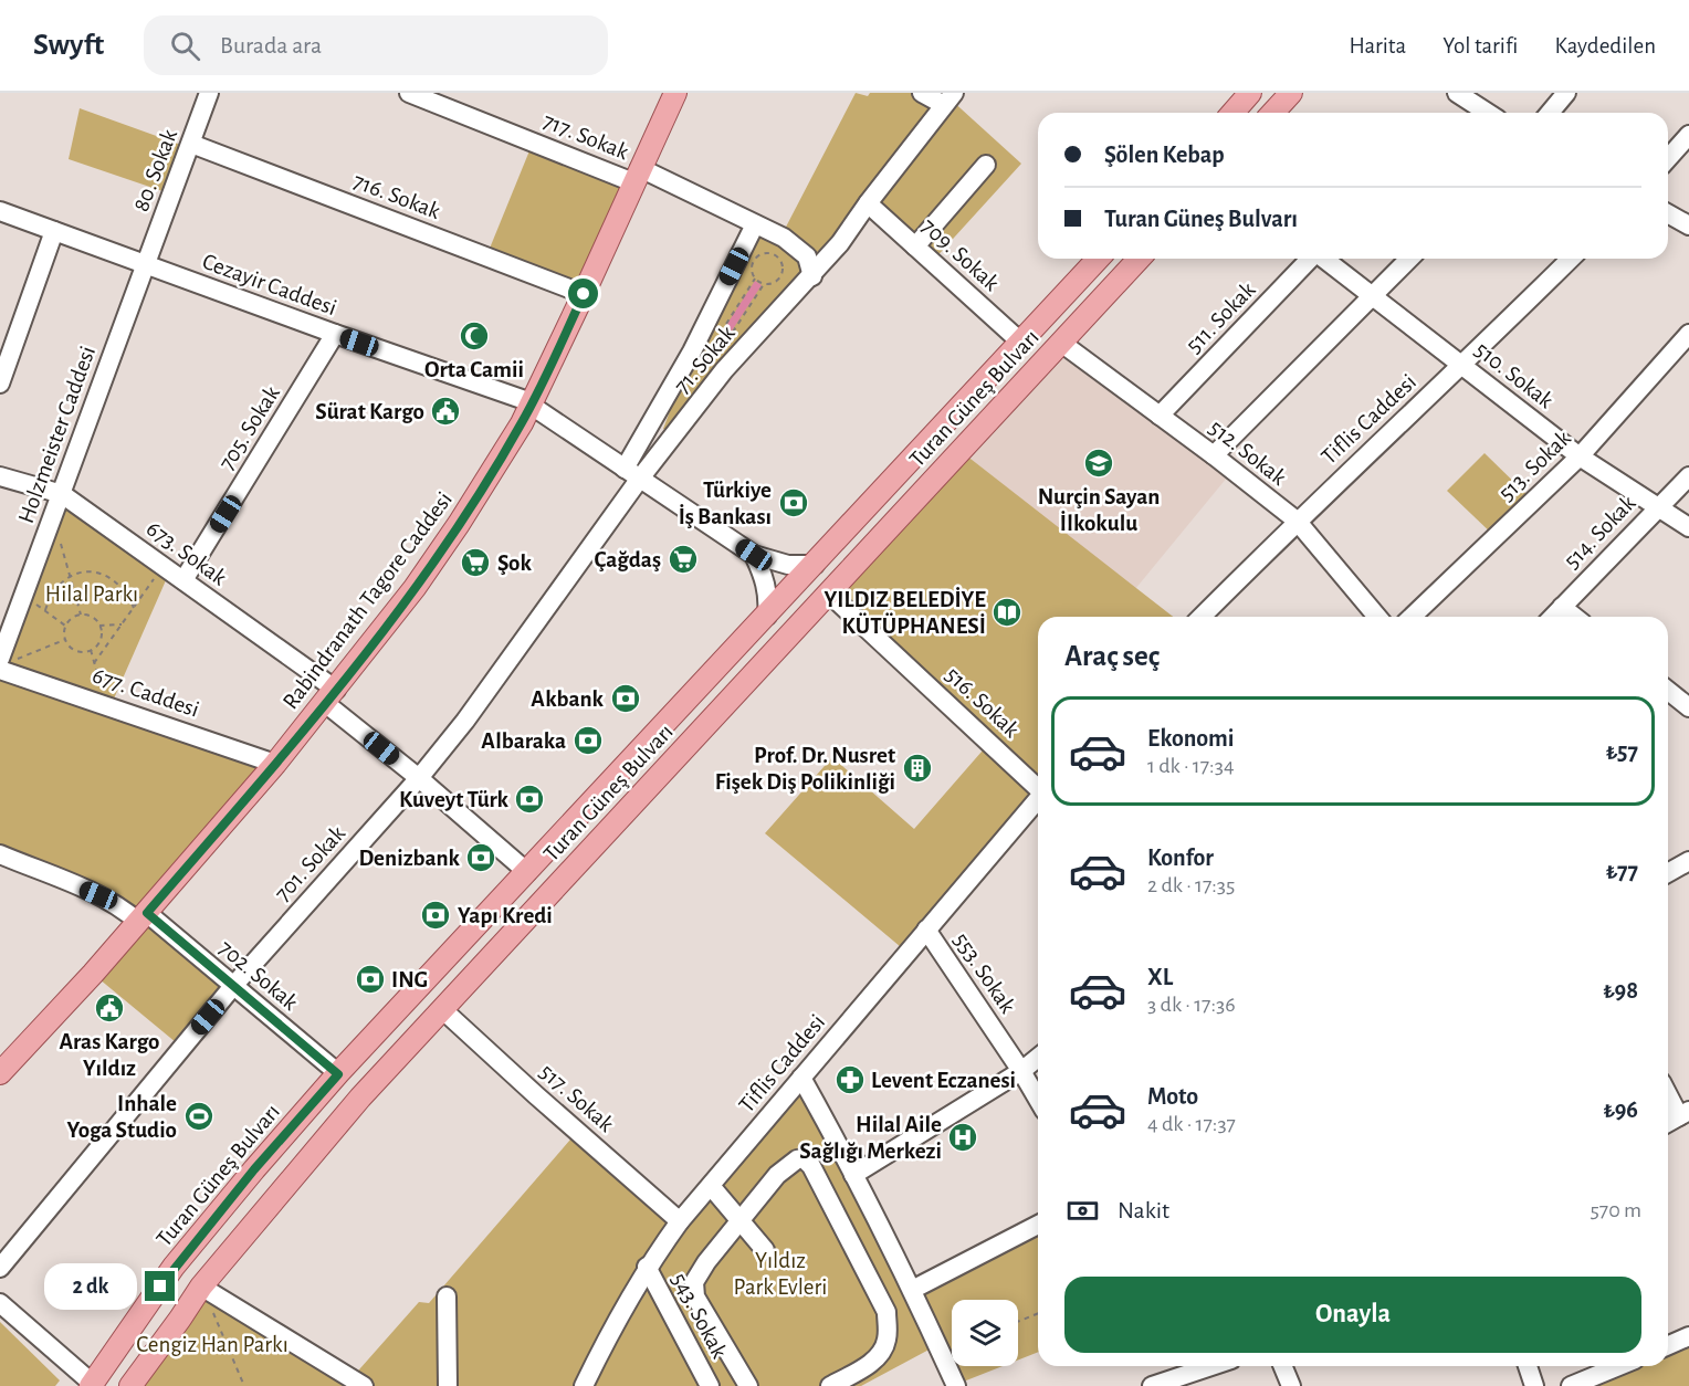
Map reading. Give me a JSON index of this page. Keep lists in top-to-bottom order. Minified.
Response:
{"streets":{"main road":["Turan Güneş Bulvarı","Rabindranath Tagore Caddesi"],"street":["717. Sokak","80. Sokak","716. Sokak","709. Sokak","Cezayir Caddesi","511. Sokak","71. Sokak","510. Sokak","Tiflis Caddesi","705. Sokak","Holzmeister Caddesi","512. Sokak","513. Sokak","514. Sokak","673. Sokak","677. Caddesi","516. Sokak","701. Sokak","553. Sokak","702. Sokak","517. Sokak","543. Sokak"]},"crossings":[["717. Sokak","71. Sokak"],["717. Sokak","Rabindranath Tagore Caddesi"],["80. Sokak","716. Sokak"],["80. Sokak","Cezayir Caddesi"],["80. Sokak","Holzmeister Caddesi"],["716. Sokak","Rabindranath Tagore Caddesi"],["709. Sokak","71. Sokak"],["709. Sokak","Turan Güneş Bulvarı"],["Cezayir Caddesi","71. Sokak"],["Cezayir Caddesi","Turan Güneş Bulvarı"],["Cezayir Caddesi","705. Sokak"],["Cezayir Caddesi","Holzmeister Caddesi"],["Cezayir Caddesi","Rabindranath Tagore Caddesi"],["Cezayir Caddesi","701. Sokak"],["511. Sokak","512. Sokak"],["71. Sokak","701. Sokak"],["510. Sokak","Tiflis Caddesi"],["510. Sokak","513. Sokak"],["510. Sokak","514. Sokak"],["Turan Güneş Bulvarı","512. Sokak"],["Turan Güneş Bulvarı","673. Sokak"],["Turan Güneş Bulvarı","516. Sokak"],["Turan Güneş Bulvarı","702. Sokak"],["Turan Güneş Bulvarı","517. Sokak"],["Tiflis Caddesi","512. Sokak"],["Tiflis Caddesi","553. Sokak"],["Tiflis Caddesi","517. Sokak"],["Tiflis Caddesi","543. Sokak"],["705. Sokak","673. Sokak"],["Holzmeister Caddesi","673. Sokak"],["Holzmeister Caddesi","677. Caddesi"],["673. Sokak","Rabindranath Tagore Caddesi"],["673. Sokak","701. Sokak"],["Rabindranath Tagore Caddesi","677. Caddesi"],["Rabindranath Tagore Caddesi","702. Sokak"],["701. Sokak","702. Sokak"]],"parks":["Hilal Parkı","Yıldız Park Evleri","Cengiz Han Parkı"],"places":{"mosque":["Orta Camii"],"public building":["Sürat Kargo","Aras Kargo Yıldız"],"school or university":["Nurçin Sayan İlkokulu"],"bank":["Türkiye İş Bankası","Akbank","Albaraka","Kuveyt Türk","Denizbank","Yapı Kredi","ING"],"supermarket":["Çağdaş","Şok"],"library":["YILDIZ BELEDİYE KÜTÜPHANESİ"],"building":["Prof. Dr. Nusret Fişek Diş Polikinliği"],"pharmacy":["Levent Eczanesi"],"sports":["Inhale Yoga Studio"],"hospital":["Hilal Aile Sağlığı Merkezi"]},"page":{"header":"Swyft","search":"Burada ara","nav":["Harita","Yol tarifi","Kaydedilen"],"banner":["Şölen Kebap","Turan Güneş Bulvarı"],"heading":"Araç seç","list":[{"name":"Ekonomi","note":"1 dk · 17:34","value":"₺57"},{"name":"Konfor","note":"2 dk · 17:35","value":"₺77"},{"name":"XL","note":"3 dk · 17:36","value":"₺98"},{"name":"Moto","note":"4 dk · 17:37","value":"₺96"}],"pay":["Nakit","570 m"],"bubble":"2 dk","buttons":"Onayla"}}
